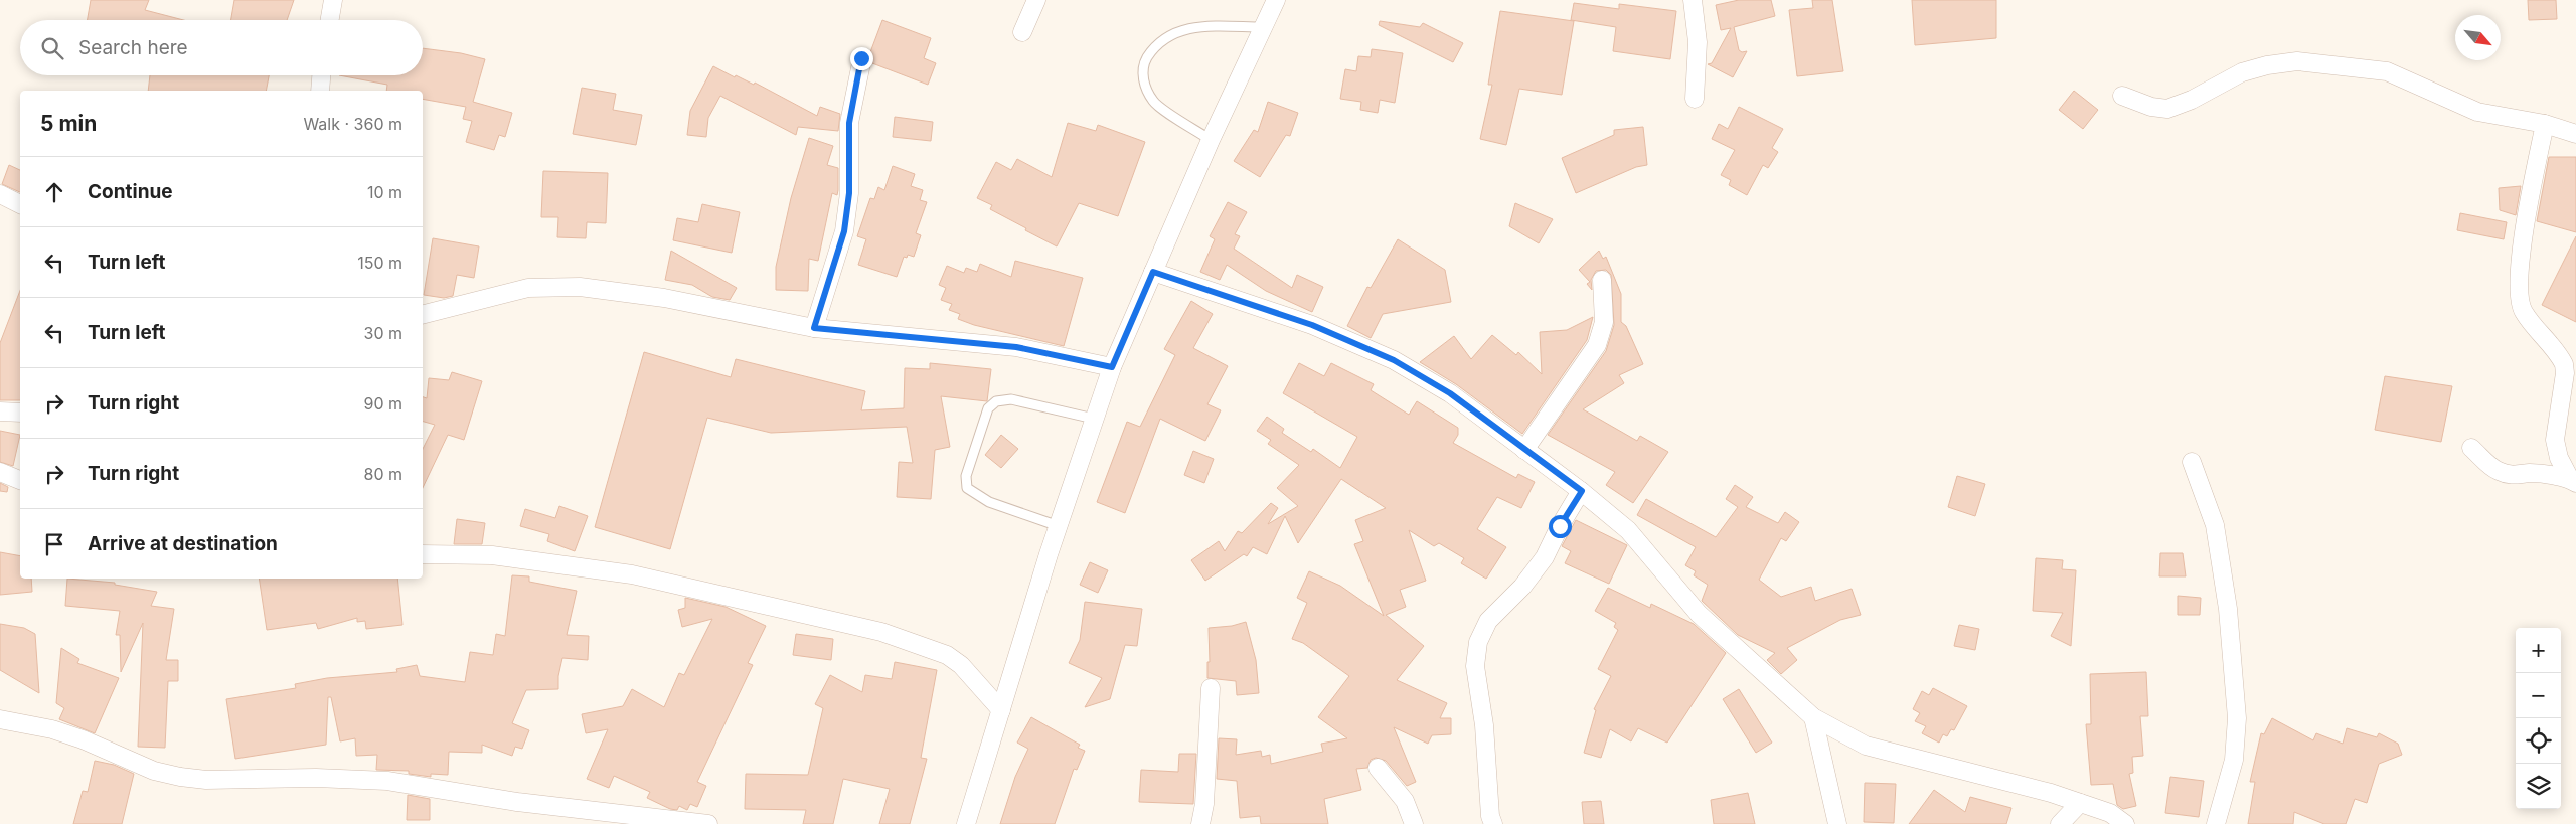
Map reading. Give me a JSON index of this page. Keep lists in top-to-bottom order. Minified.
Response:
{"north":"bottom right","page":{"search":"Search here","heading":["5 min","Walk · 360 m"],"list":[["Continue","10 m"],["Turn left","150 m"],["Turn left","30 m"],["Turn right","90 m"],["Turn right","80 m"],"Arrive at destination"],"map_buttons":["+","−"]}}
